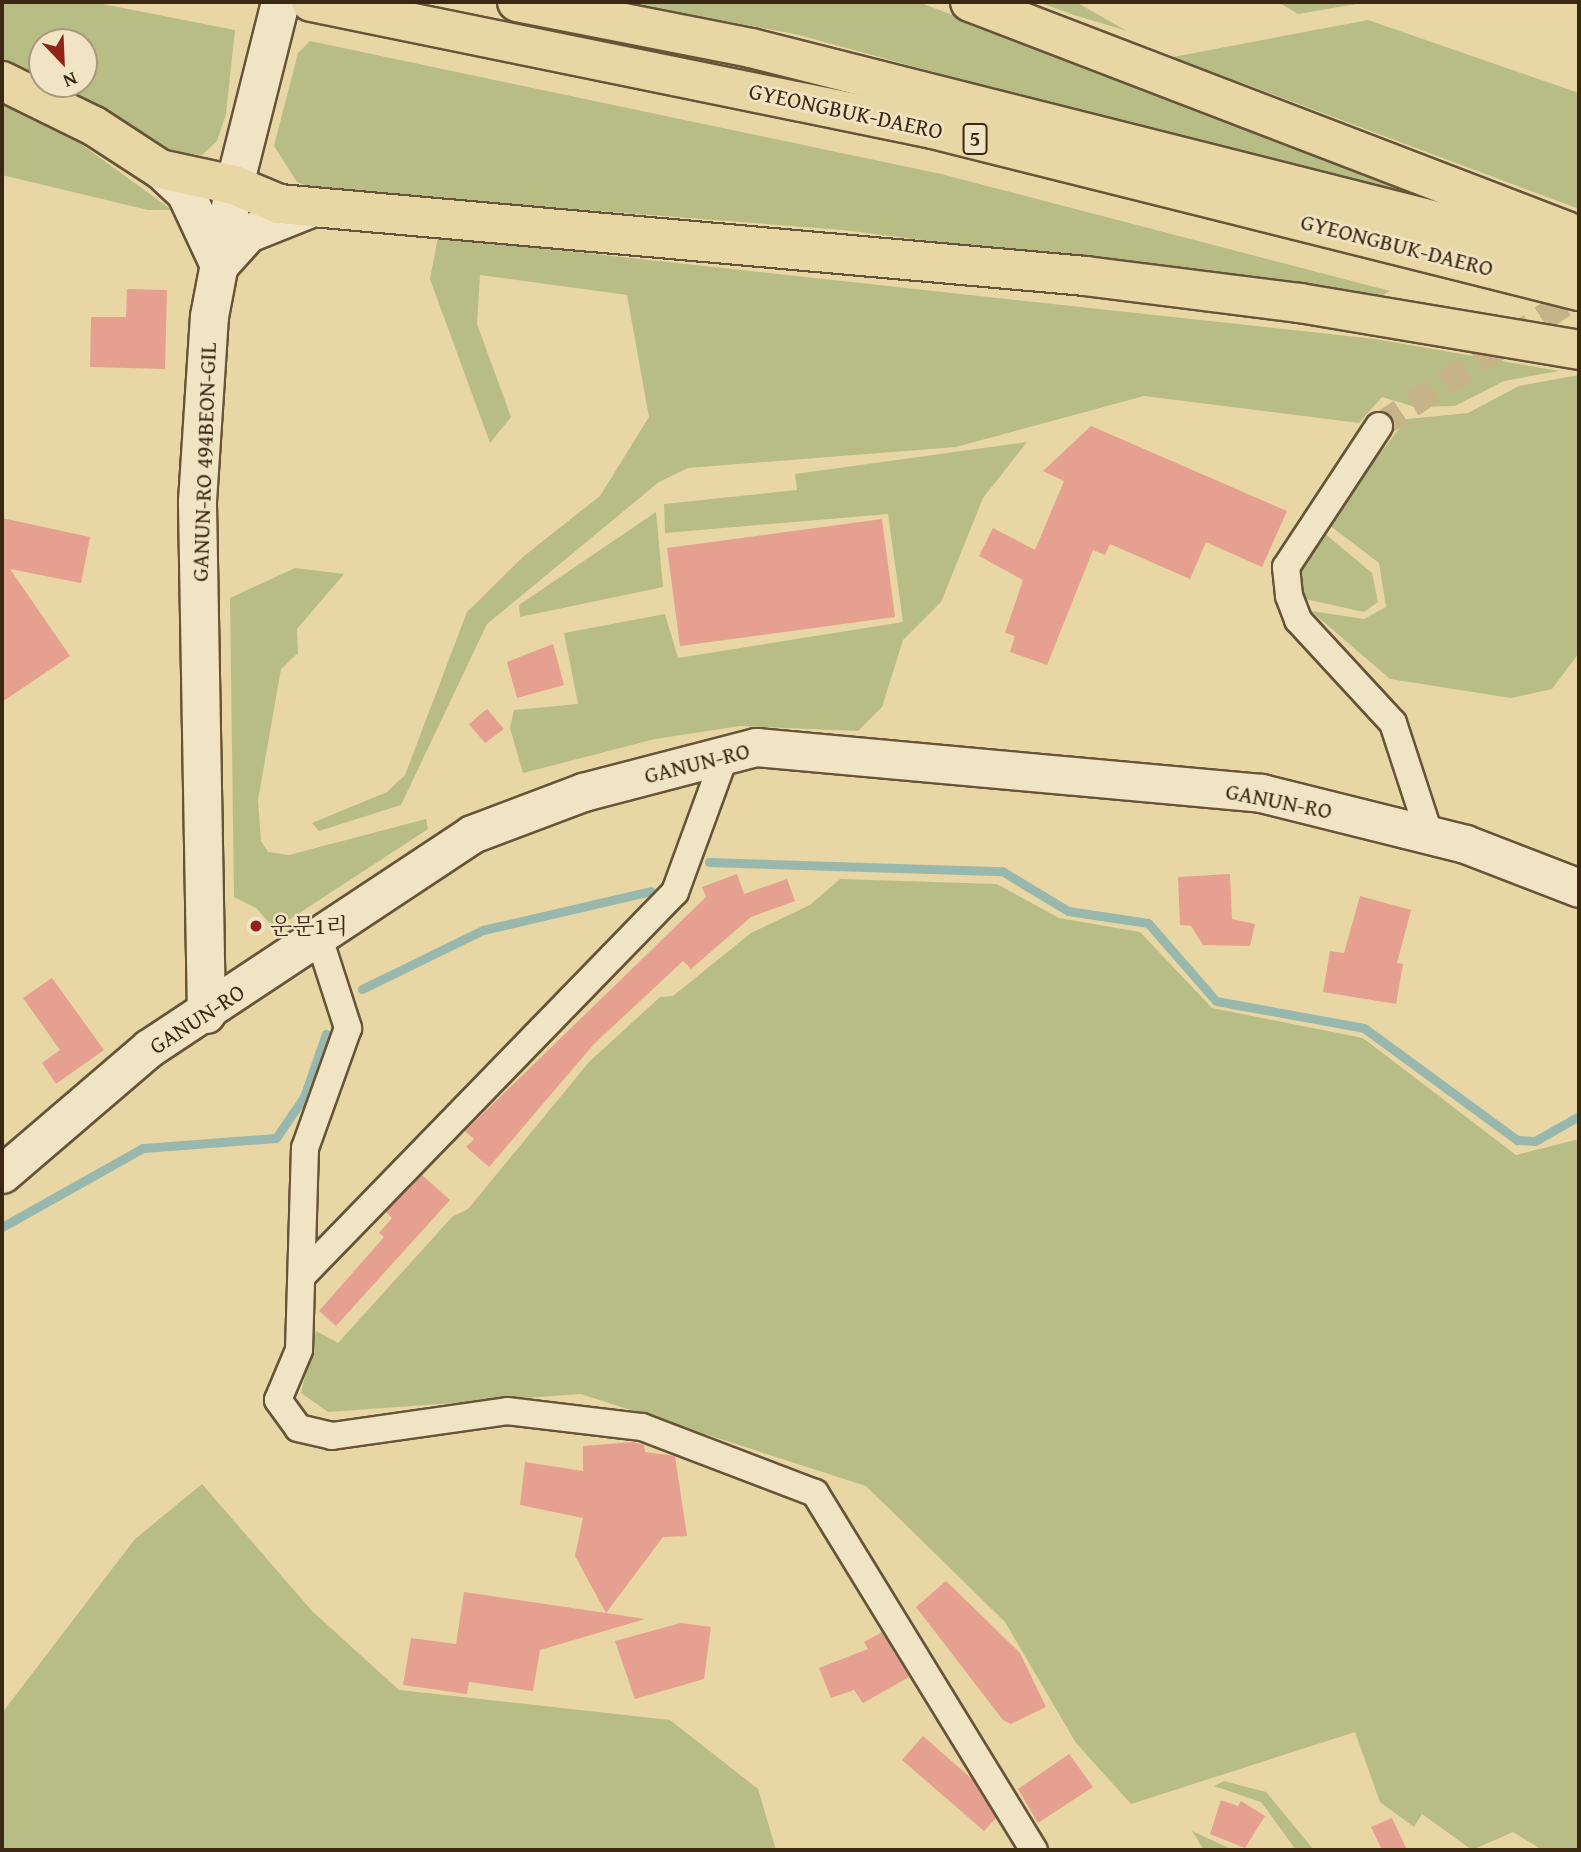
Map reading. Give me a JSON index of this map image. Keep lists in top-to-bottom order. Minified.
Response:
{"streets":{"highway":["GYEONGBUK-DAERO","5"],"street":["GANUN-RO 494BEON-GIL","GANUN-RO"]},"crossings":[["GANUN-RO 494BEON-GIL","GANUN-RO"]],"places":["운문1리"],"north":"bottom right"}
